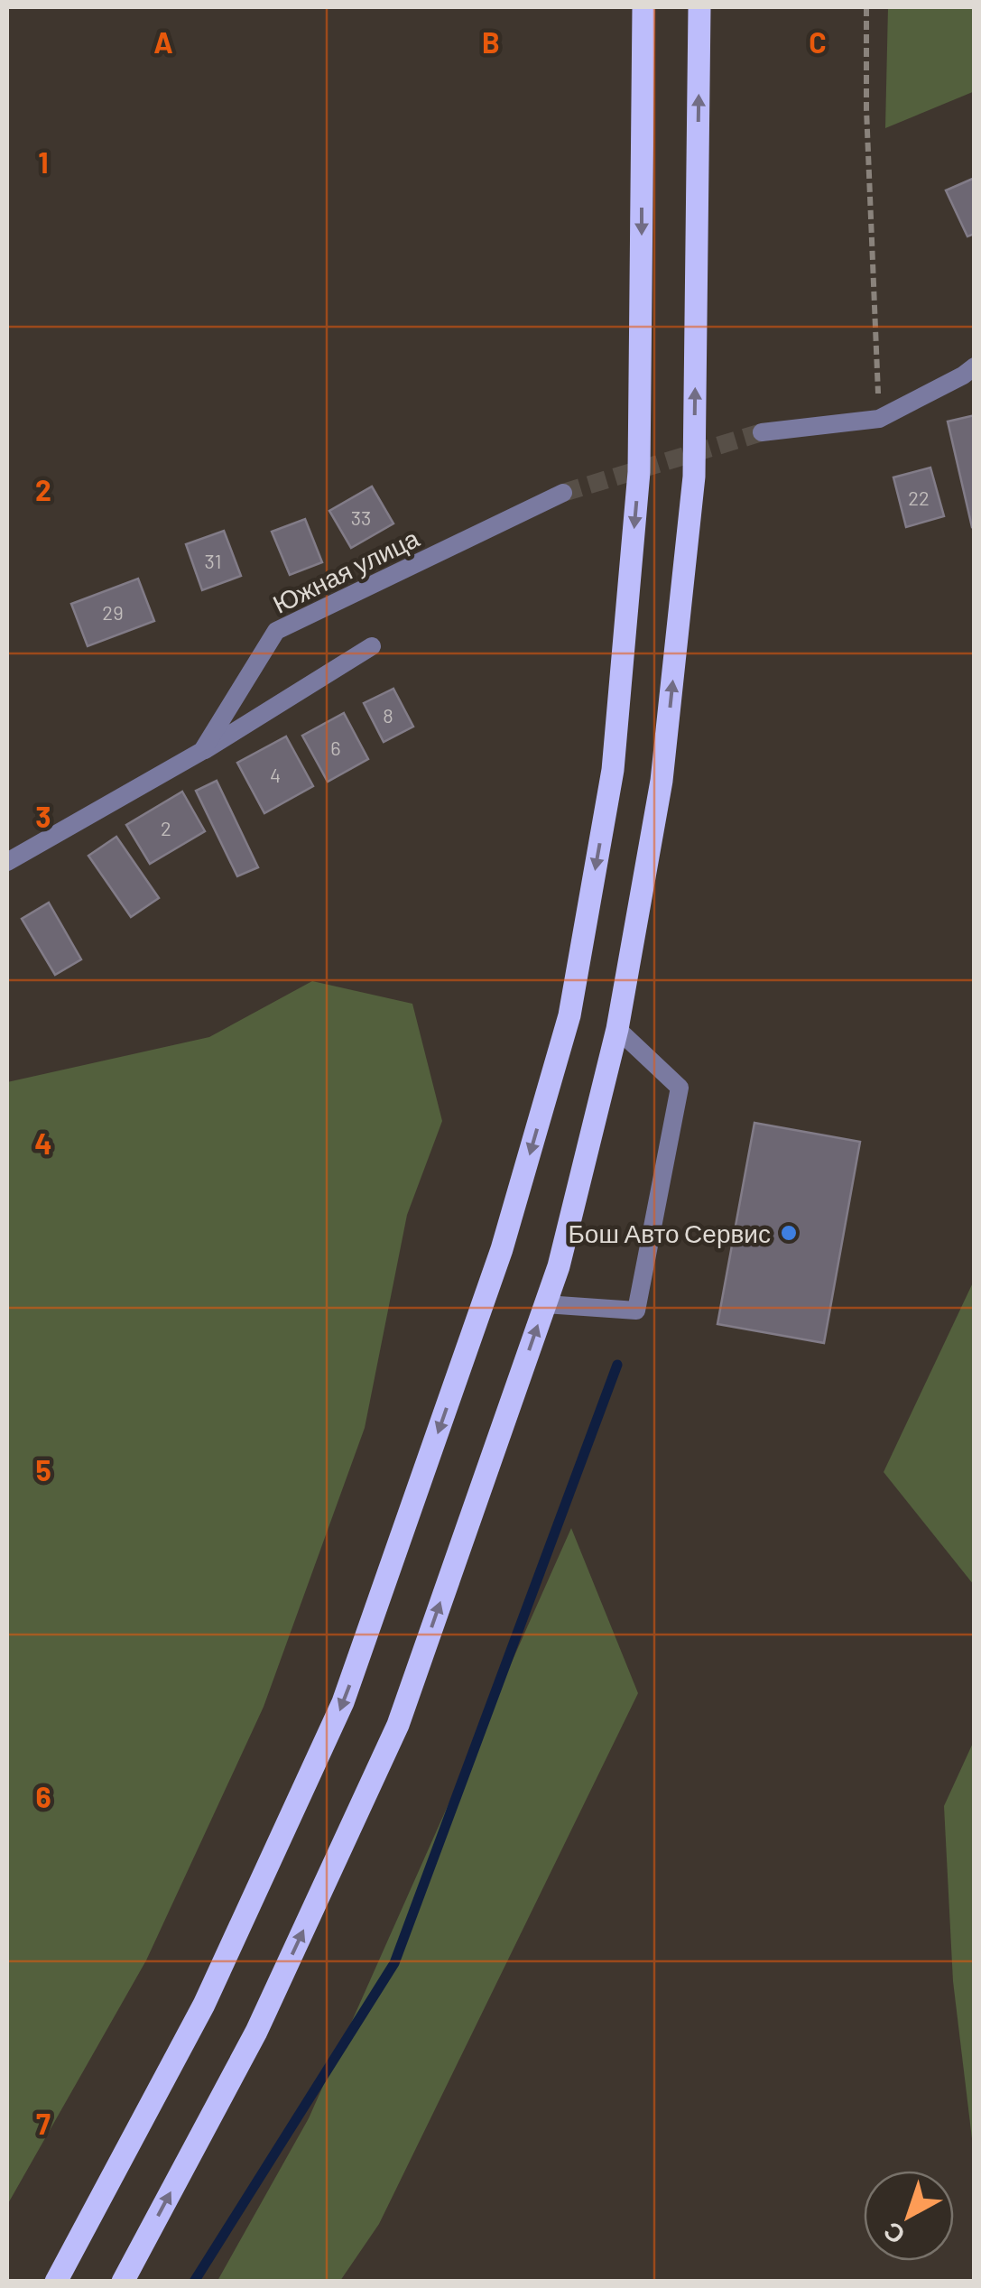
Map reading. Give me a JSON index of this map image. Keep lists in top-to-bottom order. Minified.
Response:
{"streets":{"street":["Южная улица"]},"places":["Бош Авто Сервис"],"house_numbers":["22","33","31","29","8","6","4","2"],"north":"bottom left","grid":{"columns":["A","B","C"],"rows":["1","2","3","4","5","6","7"]}}
